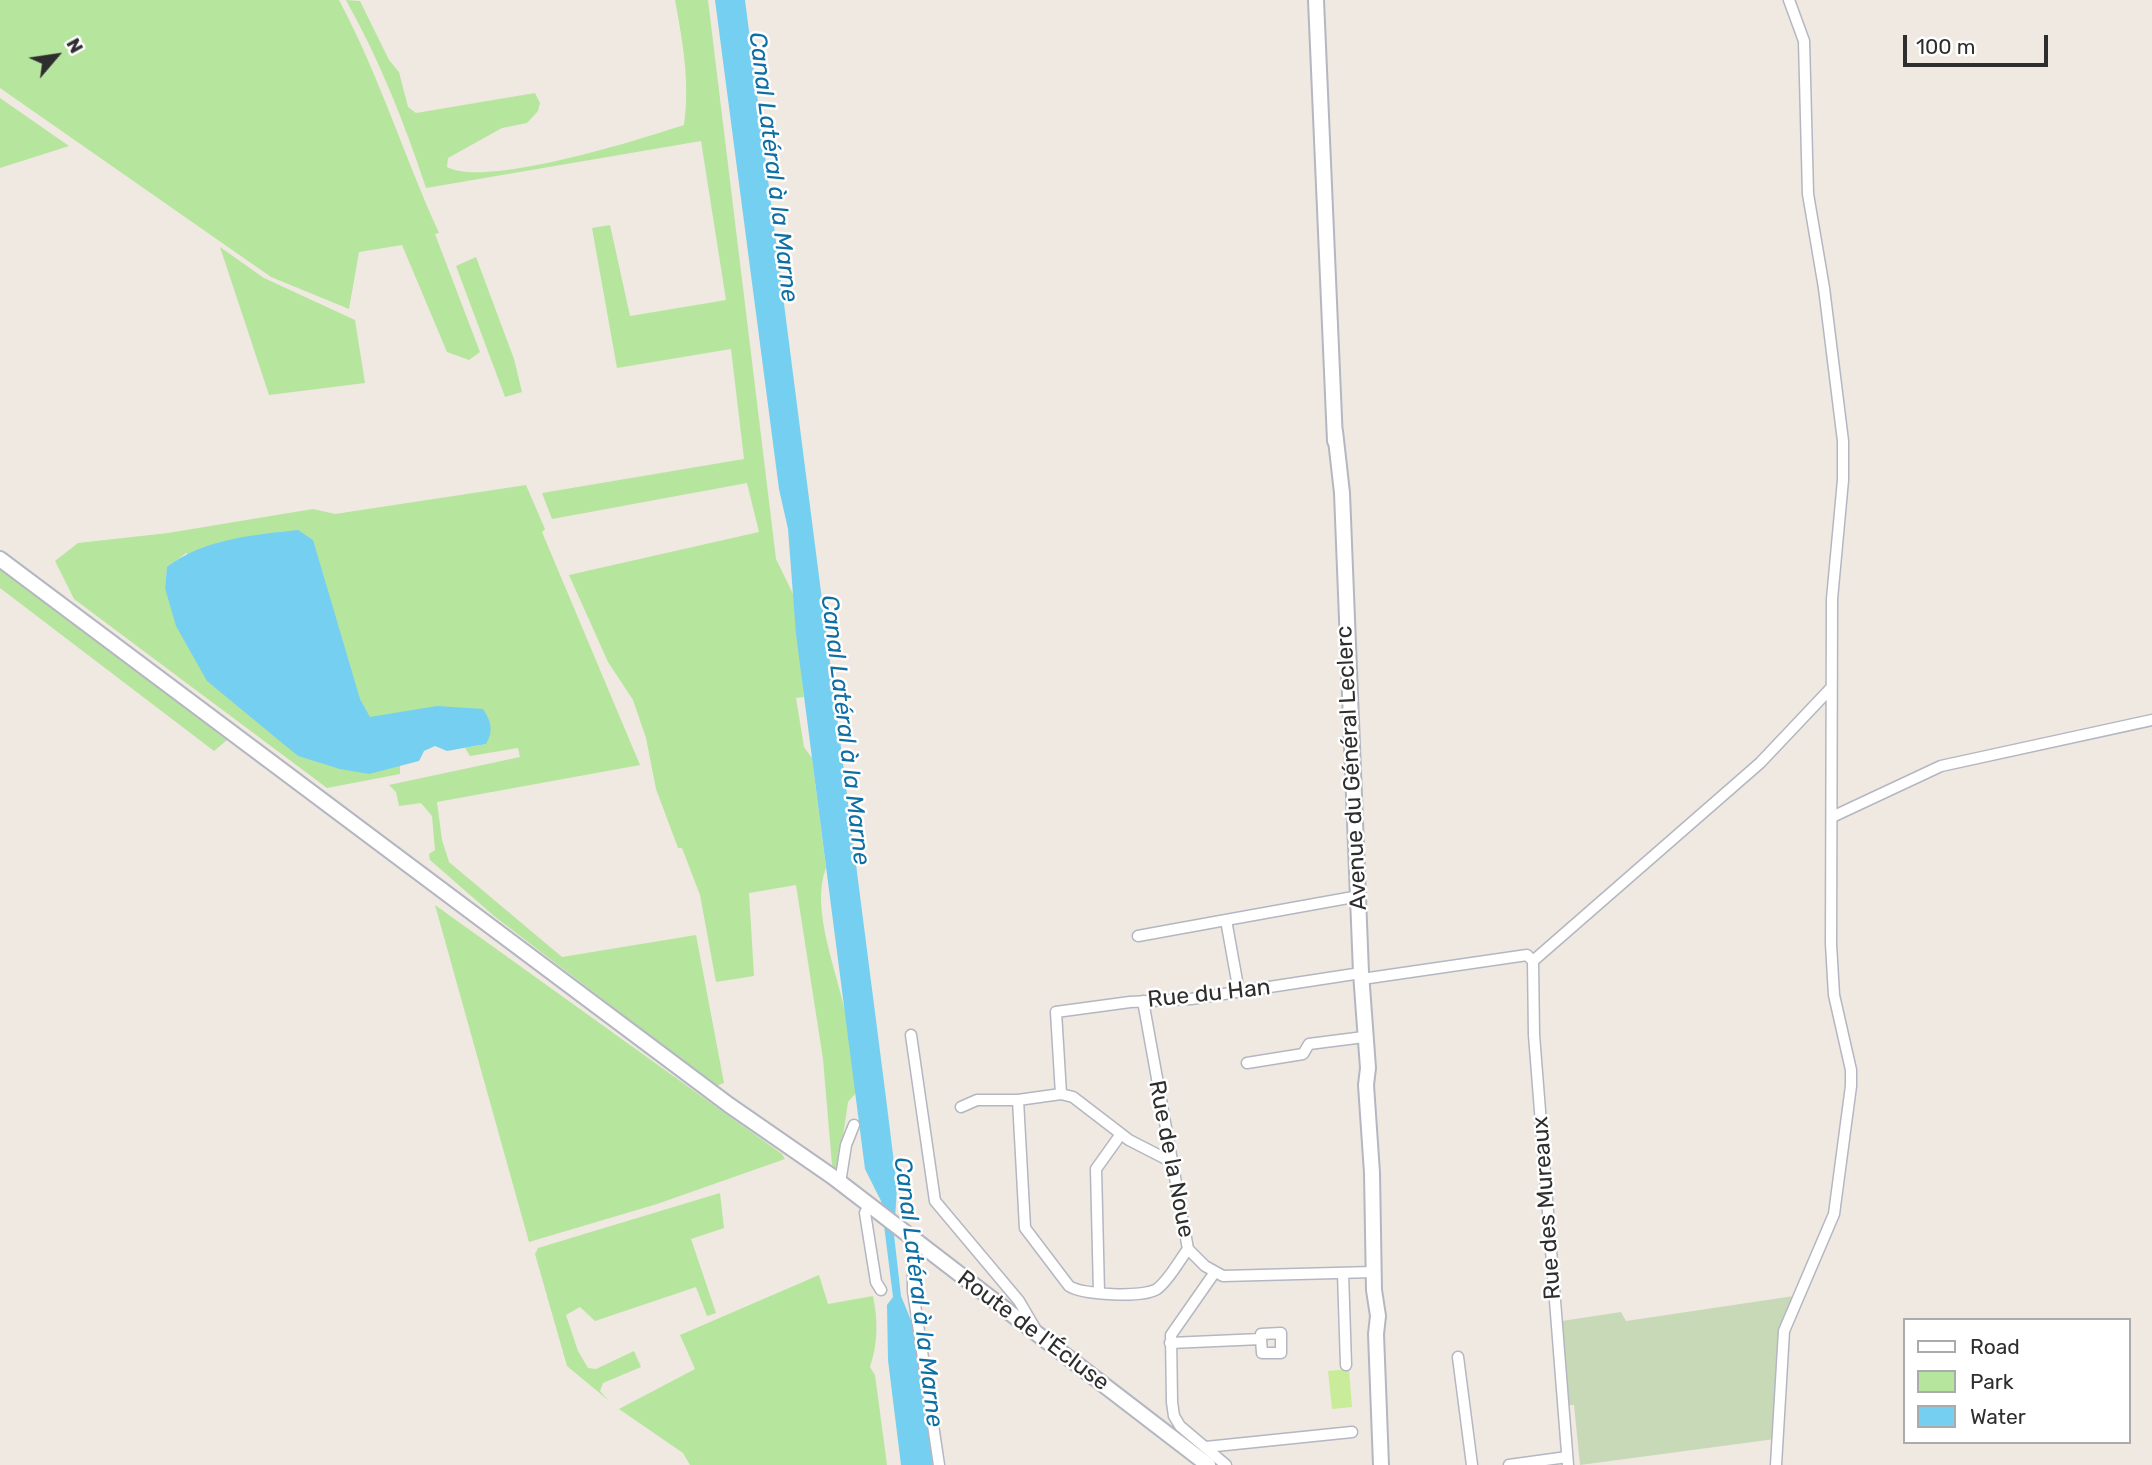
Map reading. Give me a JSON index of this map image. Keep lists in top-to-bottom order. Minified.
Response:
{"streets":{"main road":["Avenue du Général Leclerc","Route de l'Écluse"],"street":["Rue du Han","Rue de la Noue","Rue des Mureaux"]},"crossings":[["Avenue du Général Leclerc","Rue du Han"],["Rue du Han","Rue de la Noue"],["Rue du Han","Rue des Mureaux"]],"water":["Canal Latéral à la Marne"],"legend":["Road","Park","Water"],"scale_bar":"100 m","north":"top right"}
